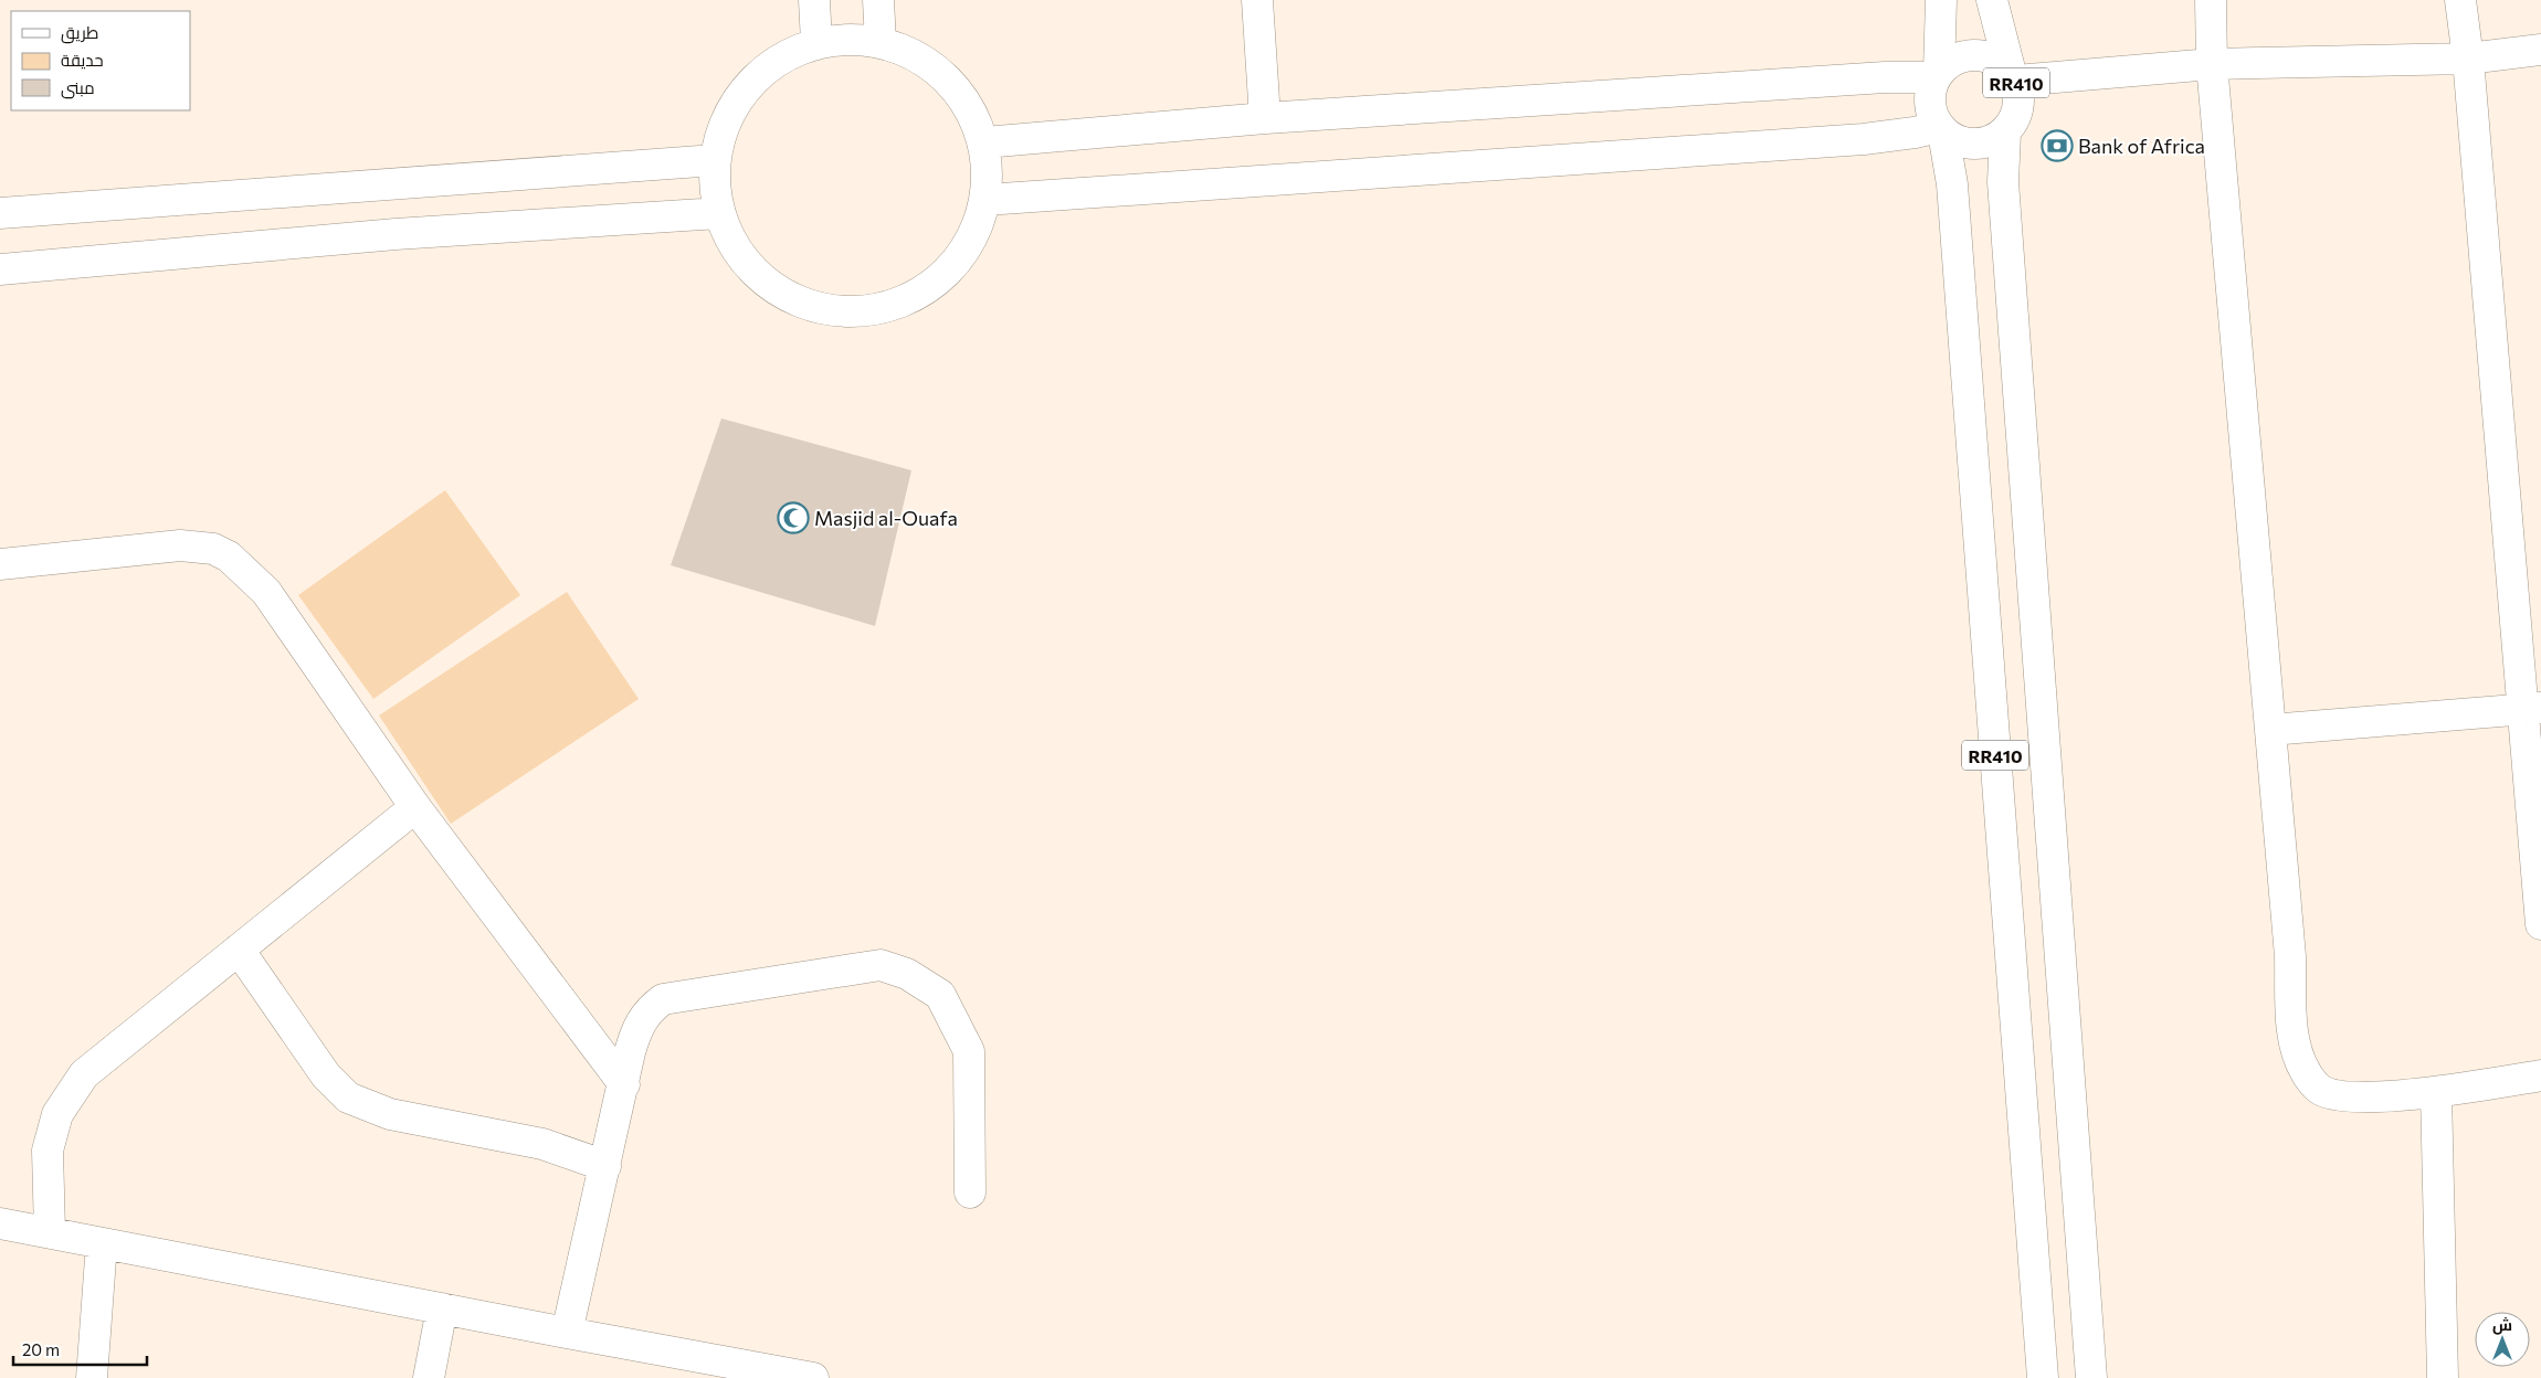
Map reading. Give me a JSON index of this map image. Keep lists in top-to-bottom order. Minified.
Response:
{"streets":{"main road":["RR410"]},"places":{"bank":["Bank of Africa"],"mosque":["Masjid al-Ouafa"]},"legend":["طريق","حديقة","مبنى"],"scale_bar":"20 m","north":"top"}
